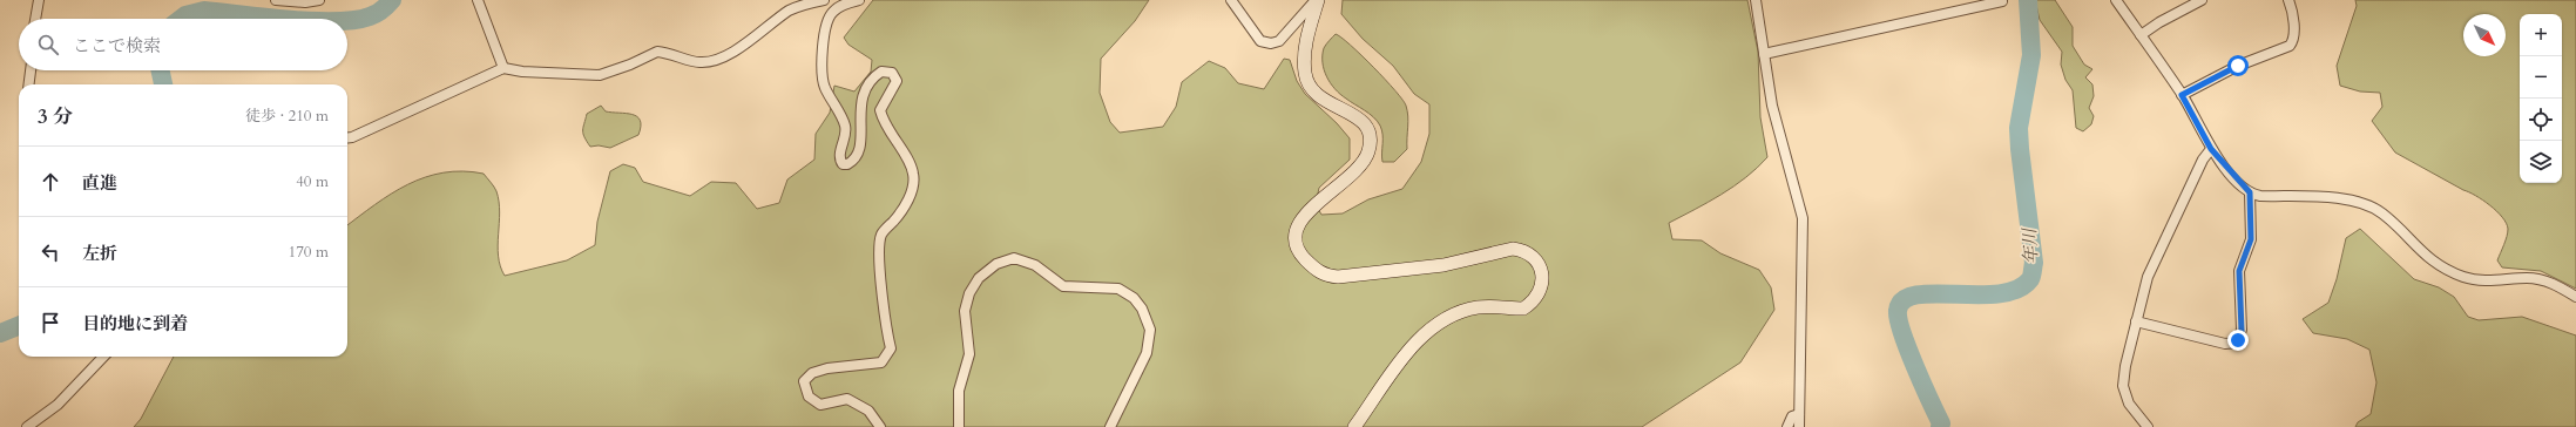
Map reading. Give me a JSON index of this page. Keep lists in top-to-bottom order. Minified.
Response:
{"water":["年川"],"north":"bottom right","page":{"map_buttons":["+","−"],"search":"ここで検索","heading":["3 分","徒歩 · 210 m"],"list":[["直進","40 m"],["左折","170 m"],"目的地に到着"]}}
